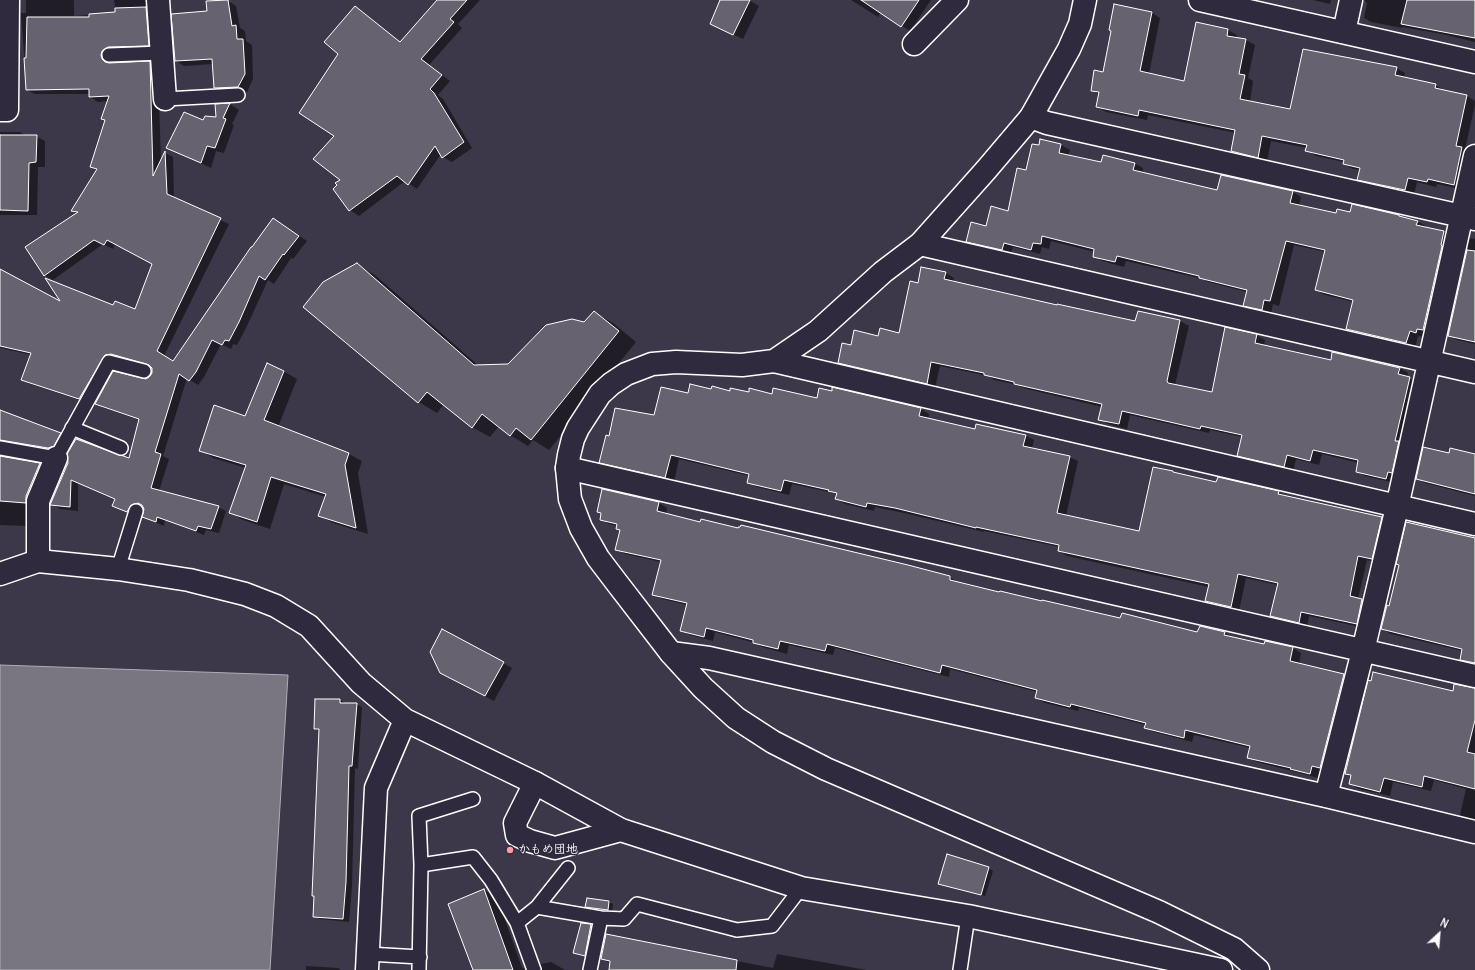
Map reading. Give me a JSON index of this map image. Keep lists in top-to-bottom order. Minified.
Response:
{"places":["かもめ団地"],"north":"top right"}
